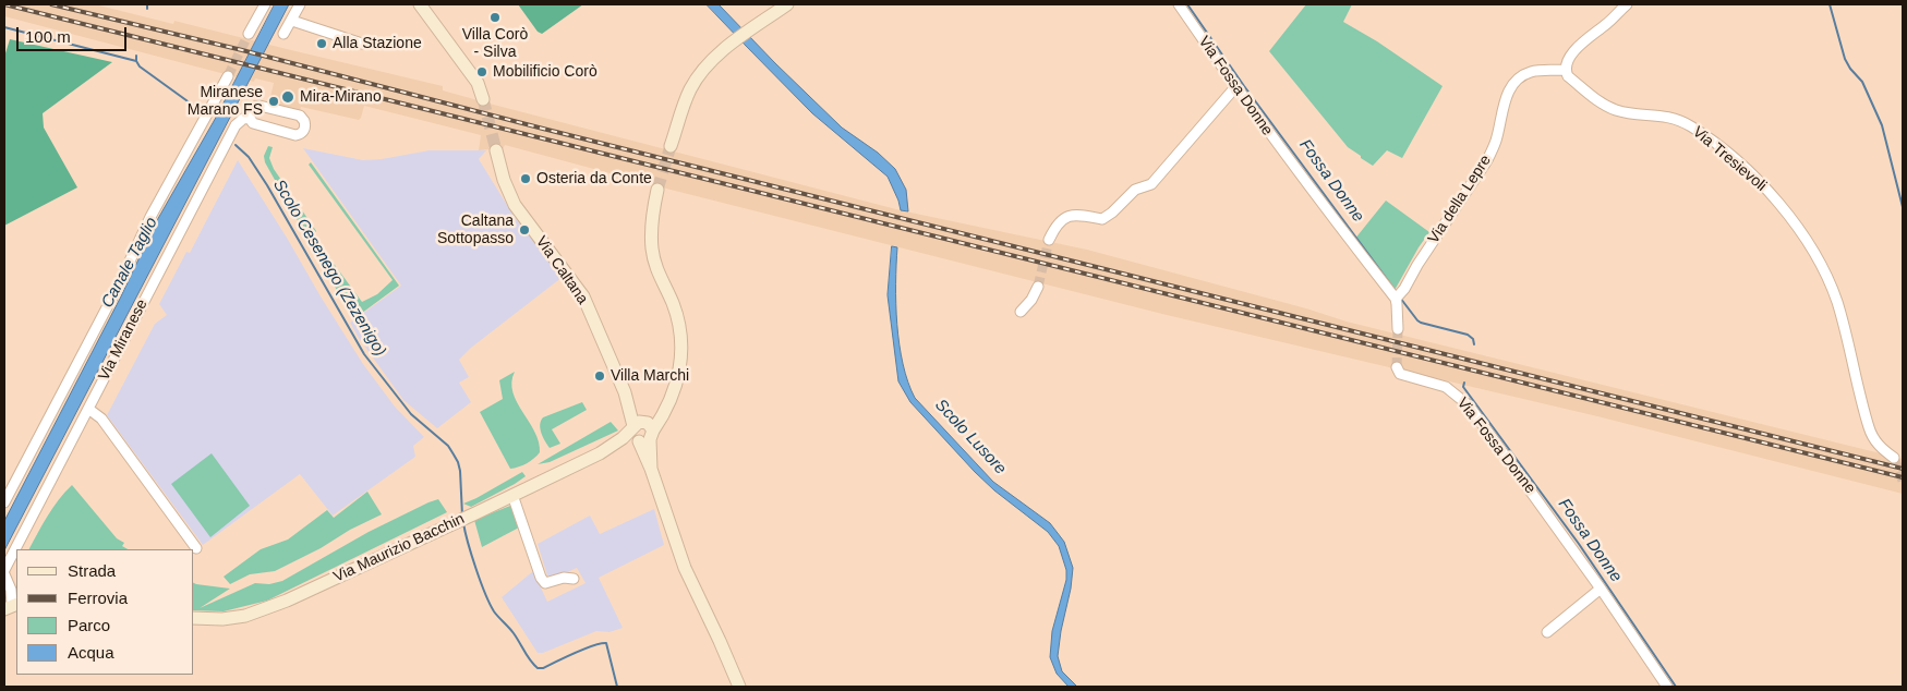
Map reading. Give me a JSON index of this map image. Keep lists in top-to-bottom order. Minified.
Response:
{"streets":{"main road":["Via Caltana","Via Maurizio Bacchin"],"street":["Via Fossa Donne","Via Tresievoli","Via della Lepre","Via Miranese"]},"crossings":[["Via Fossa Donne","Via della Lepre"],["Via Tresievoli","Via della Lepre"],["Via Caltana","Via Maurizio Bacchin"]],"water":["Fossa Donne","Canale Taglio","Scolo Cesenego (Zezenigo)","Scolo Lusore"],"places":["Villa Corò - Silva","Alla Stazione","Mobilificio Corò","Mira-Mirano","Miranese Marano FS","Osteria da Conte","Caltana Sottopasso","Villa Marchi"],"legend":["Strada","Ferrovia","Parco","Acqua"],"scale_bar":"100 m"}
